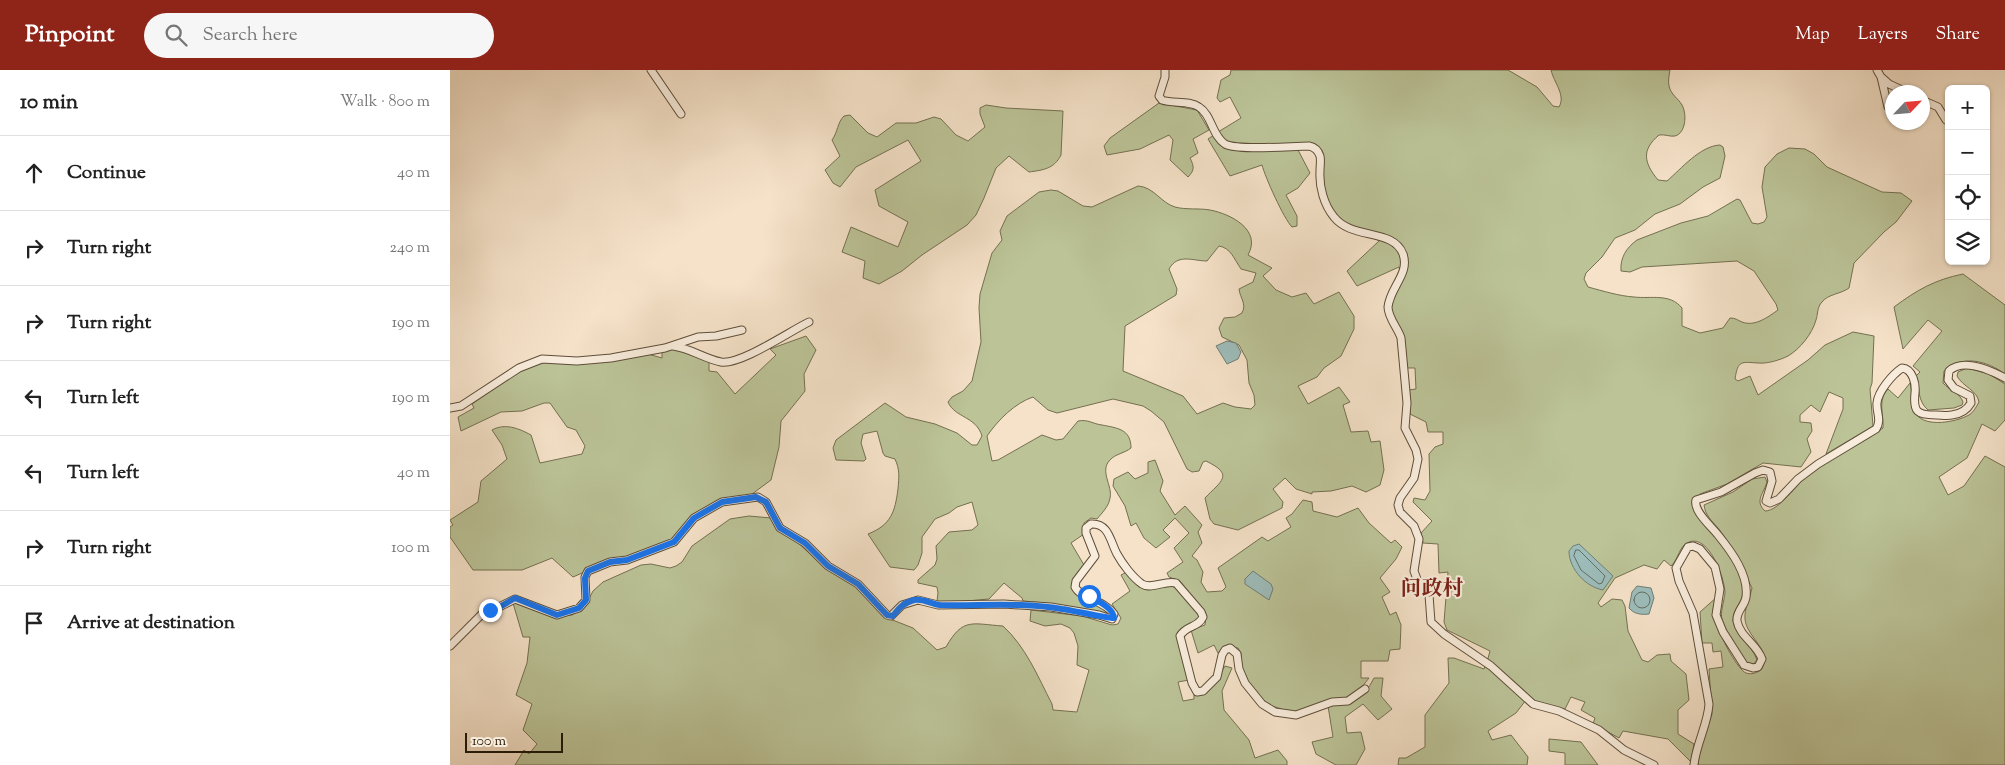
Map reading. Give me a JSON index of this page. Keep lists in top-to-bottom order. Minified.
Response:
{"districts":["问政村"],"scale_bar":"100 m","north":"top right","page":{"header":"Pinpoint","search":"Search here","nav":["Map","Layers","Share"],"heading":["10 min","Walk · 800 m"],"map_buttons":["+","−"],"list":[["Continue","40 m"],["Turn right","240 m"],["Turn right","190 m"],["Turn left","190 m"],["Turn left","40 m"],["Turn right","100 m"],"Arrive at destination"],"scale":"100 m"}}
